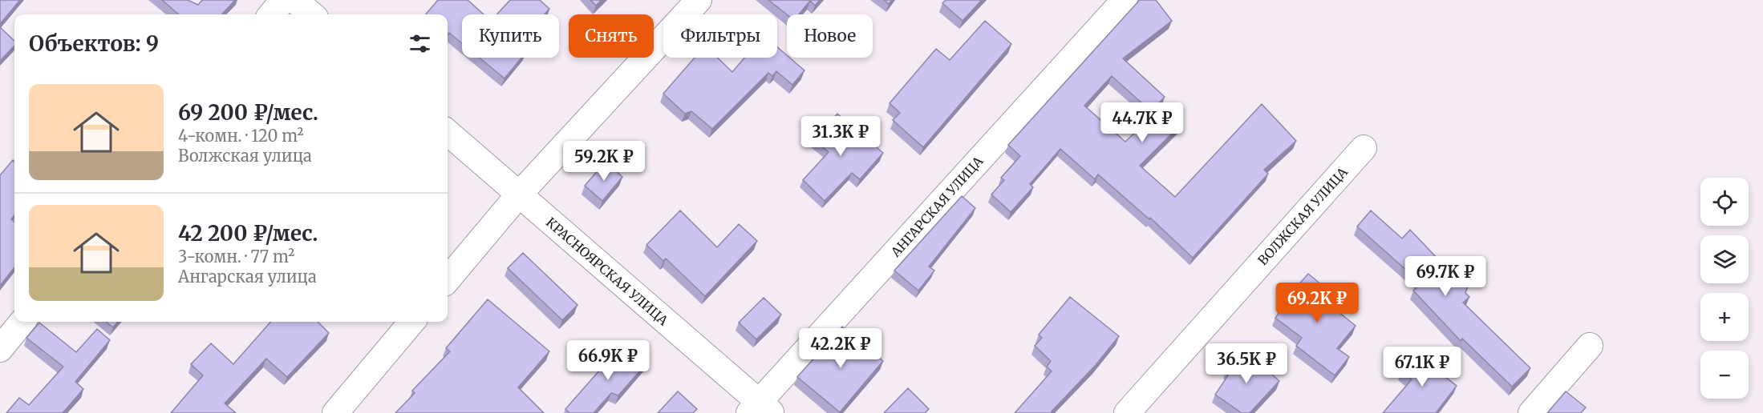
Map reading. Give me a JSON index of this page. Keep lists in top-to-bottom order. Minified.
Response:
{"streets":{"street":["АНГАРСКАЯ УЛИЦА","ВОЛЖСКАЯ УЛИЦА","КРАСНОЯРСКАЯ УЛИЦА"]},"crossings":[["АНГАРСКАЯ УЛИЦА","КРАСНОЯРСКАЯ УЛИЦА"]],"page":{"chip":["Купить","Снять","Фильтры","Новое"],"heading":"Объектов: 9","list":[{"name":"69 200 ₽/мес.","note":"4-комн. · 120 m² · Волжская улица"},{"name":"42 200 ₽/мес.","note":"3-комн. · 77 m² · Ангарская улица"}],"price":["44.7K ₽","31.3K ₽","59.2K ₽","69.7K ₽","69.2K ₽","42.2K ₽","66.9K ₽","36.5K ₽","67.1K ₽"],"map_buttons":["+","−"]}}
